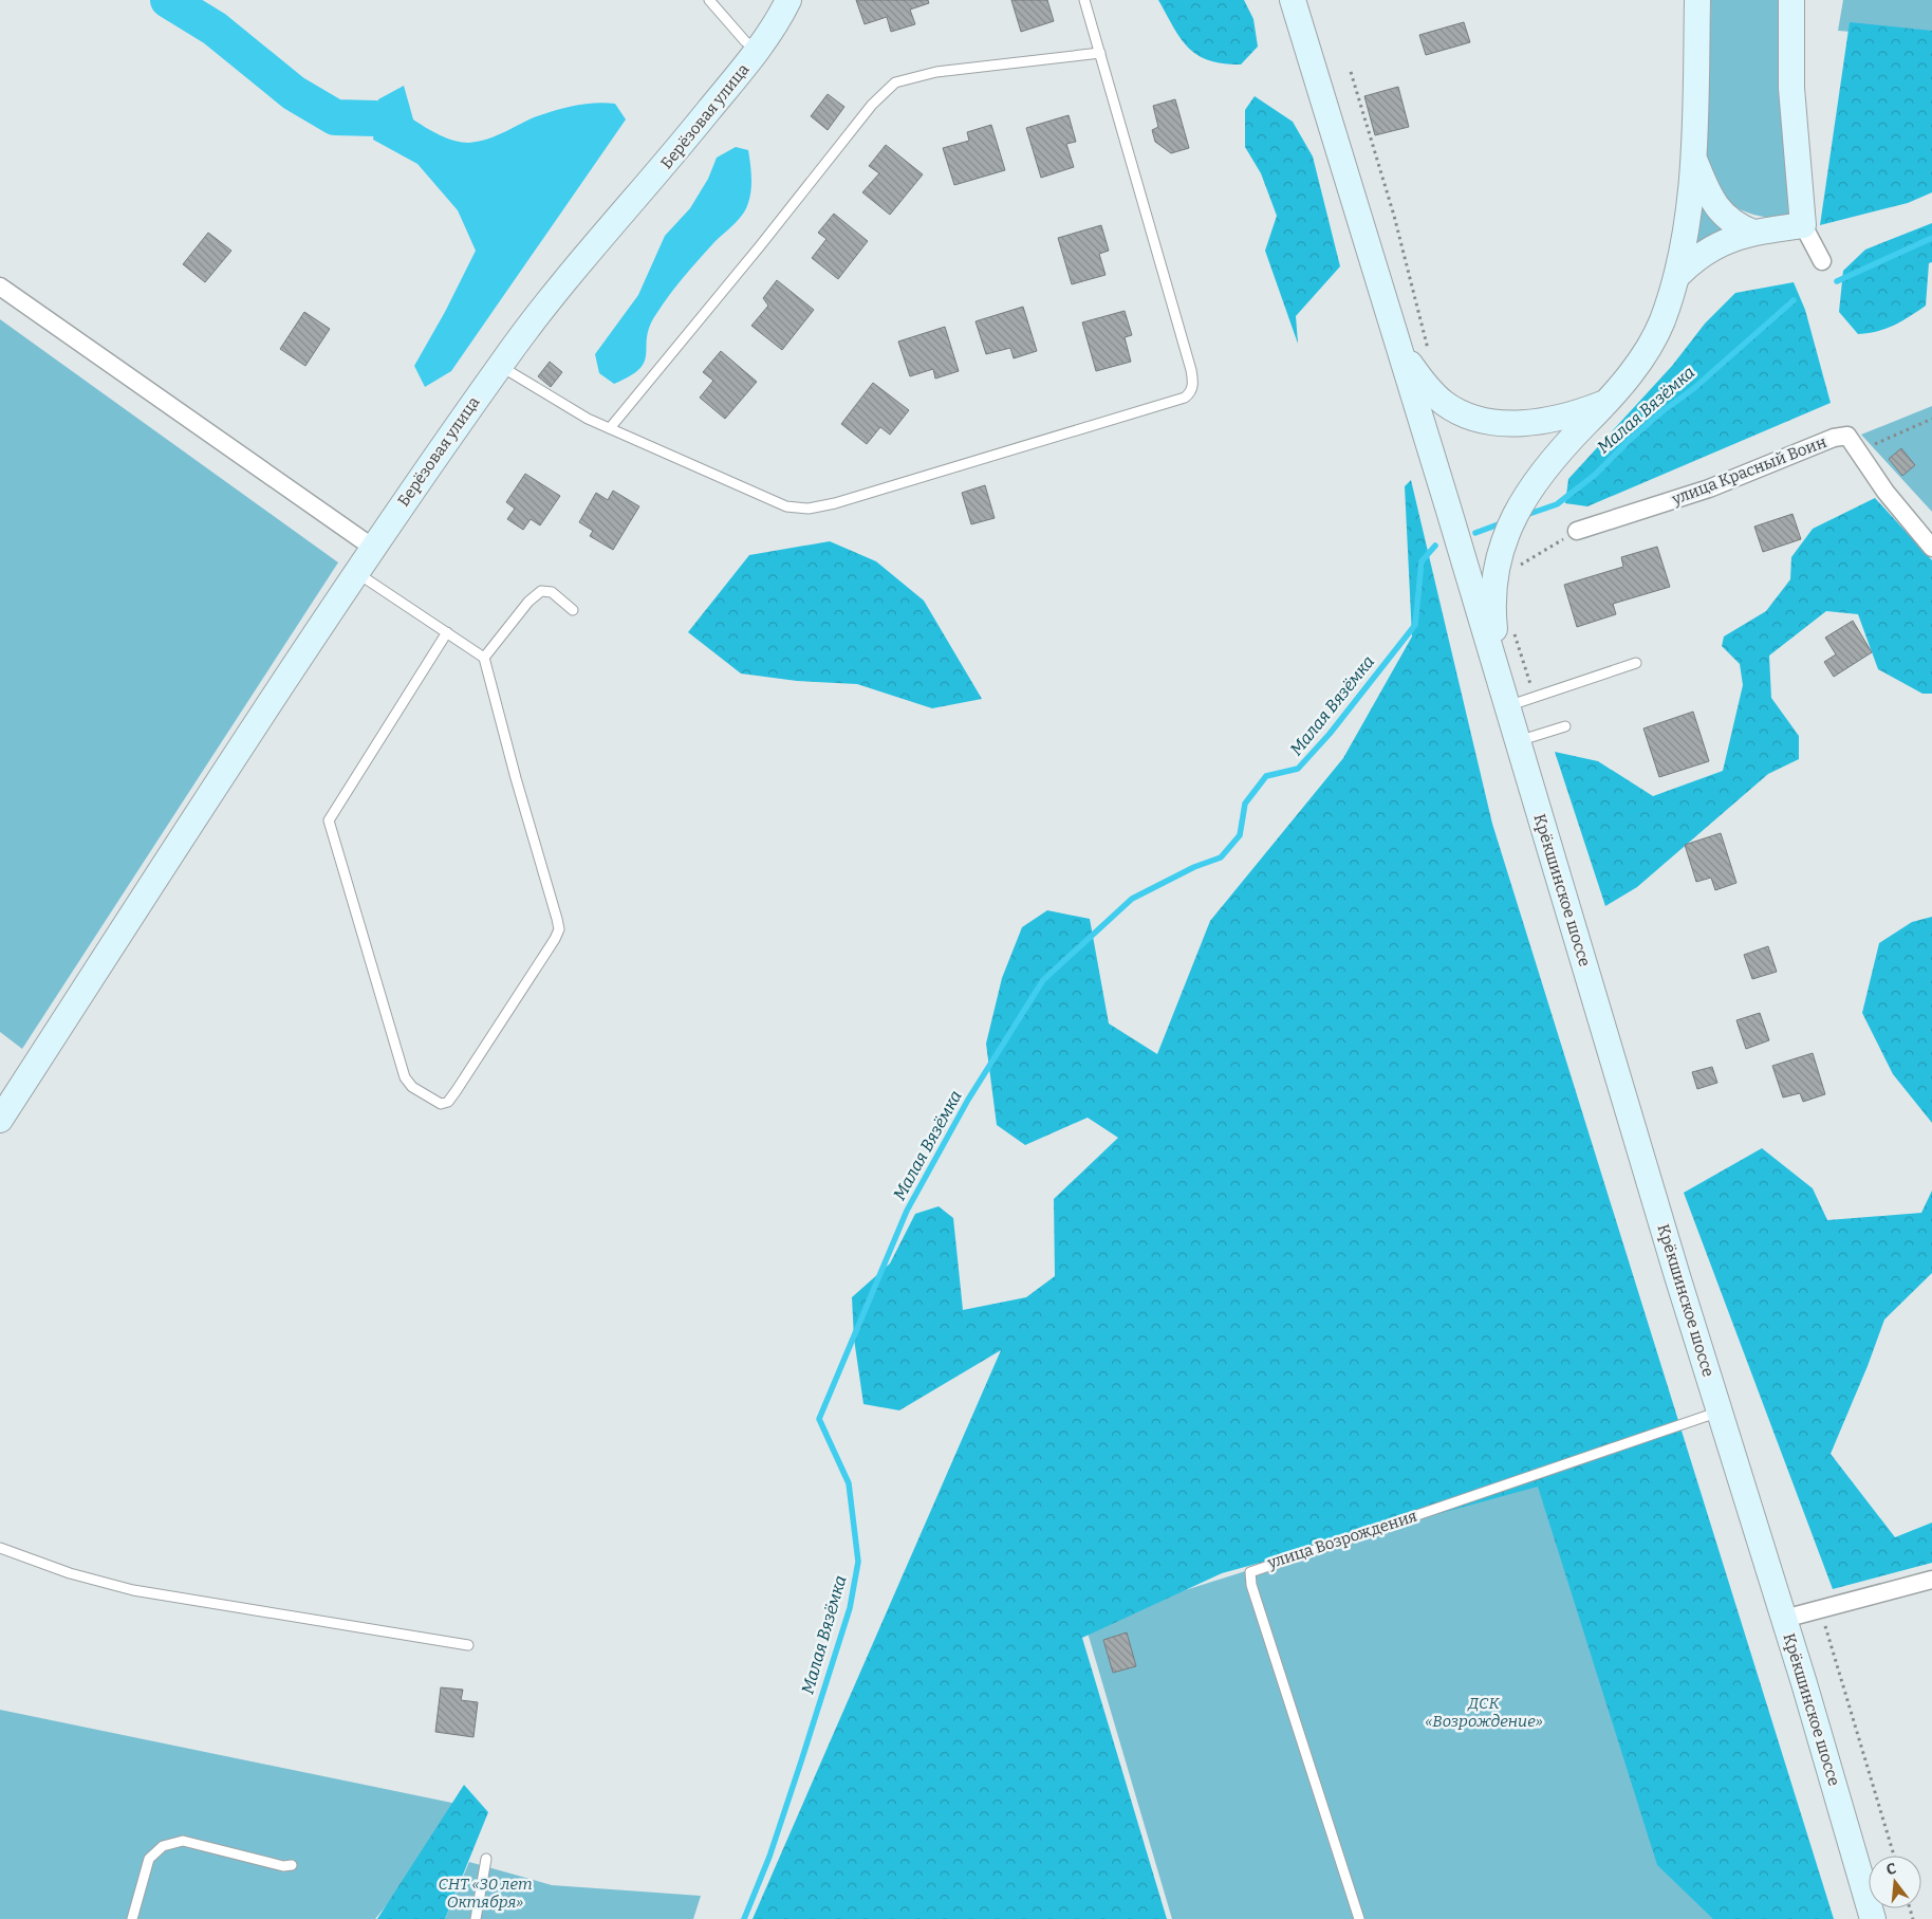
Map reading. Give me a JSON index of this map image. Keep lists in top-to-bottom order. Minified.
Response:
{"streets":{"street":["Берёзовая улица","улица Красный Воин","Крёкшинское шоссе"],"lane":["улица Возрождения"]},"crossings":[["Крёкшинское шоссе","улица Возрождения"]],"water":["Малая Вязёмка"],"parks":["ДСК «Возрождение»","СНТ «30 лет Октября»"],"north":"top"}
